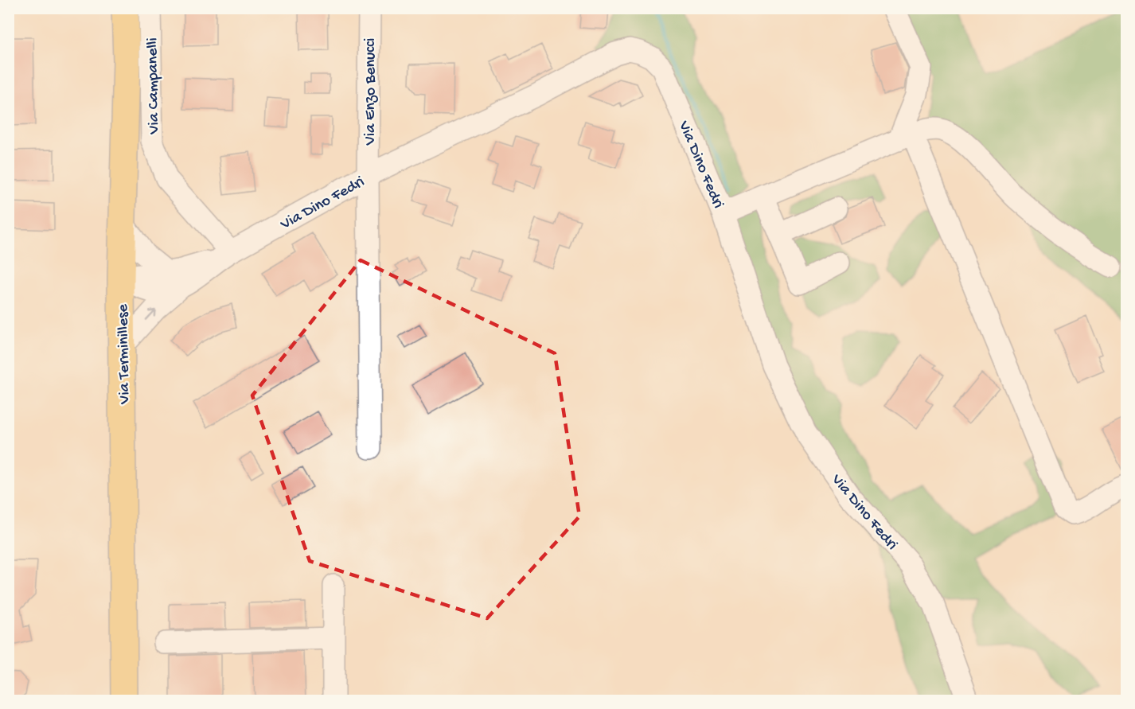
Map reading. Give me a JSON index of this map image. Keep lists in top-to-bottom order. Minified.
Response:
{"streets":{"main road":["Via Terminillese"],"street":["Via Campanelli","Via Enzo Benucci","Via Dino Fedri"]},"crossings":[["Via Campanelli","Via Dino Fedri"],["Via Enzo Benucci","Via Dino Fedri"],["Via Dino Fedri","Via Terminillese"]]}
